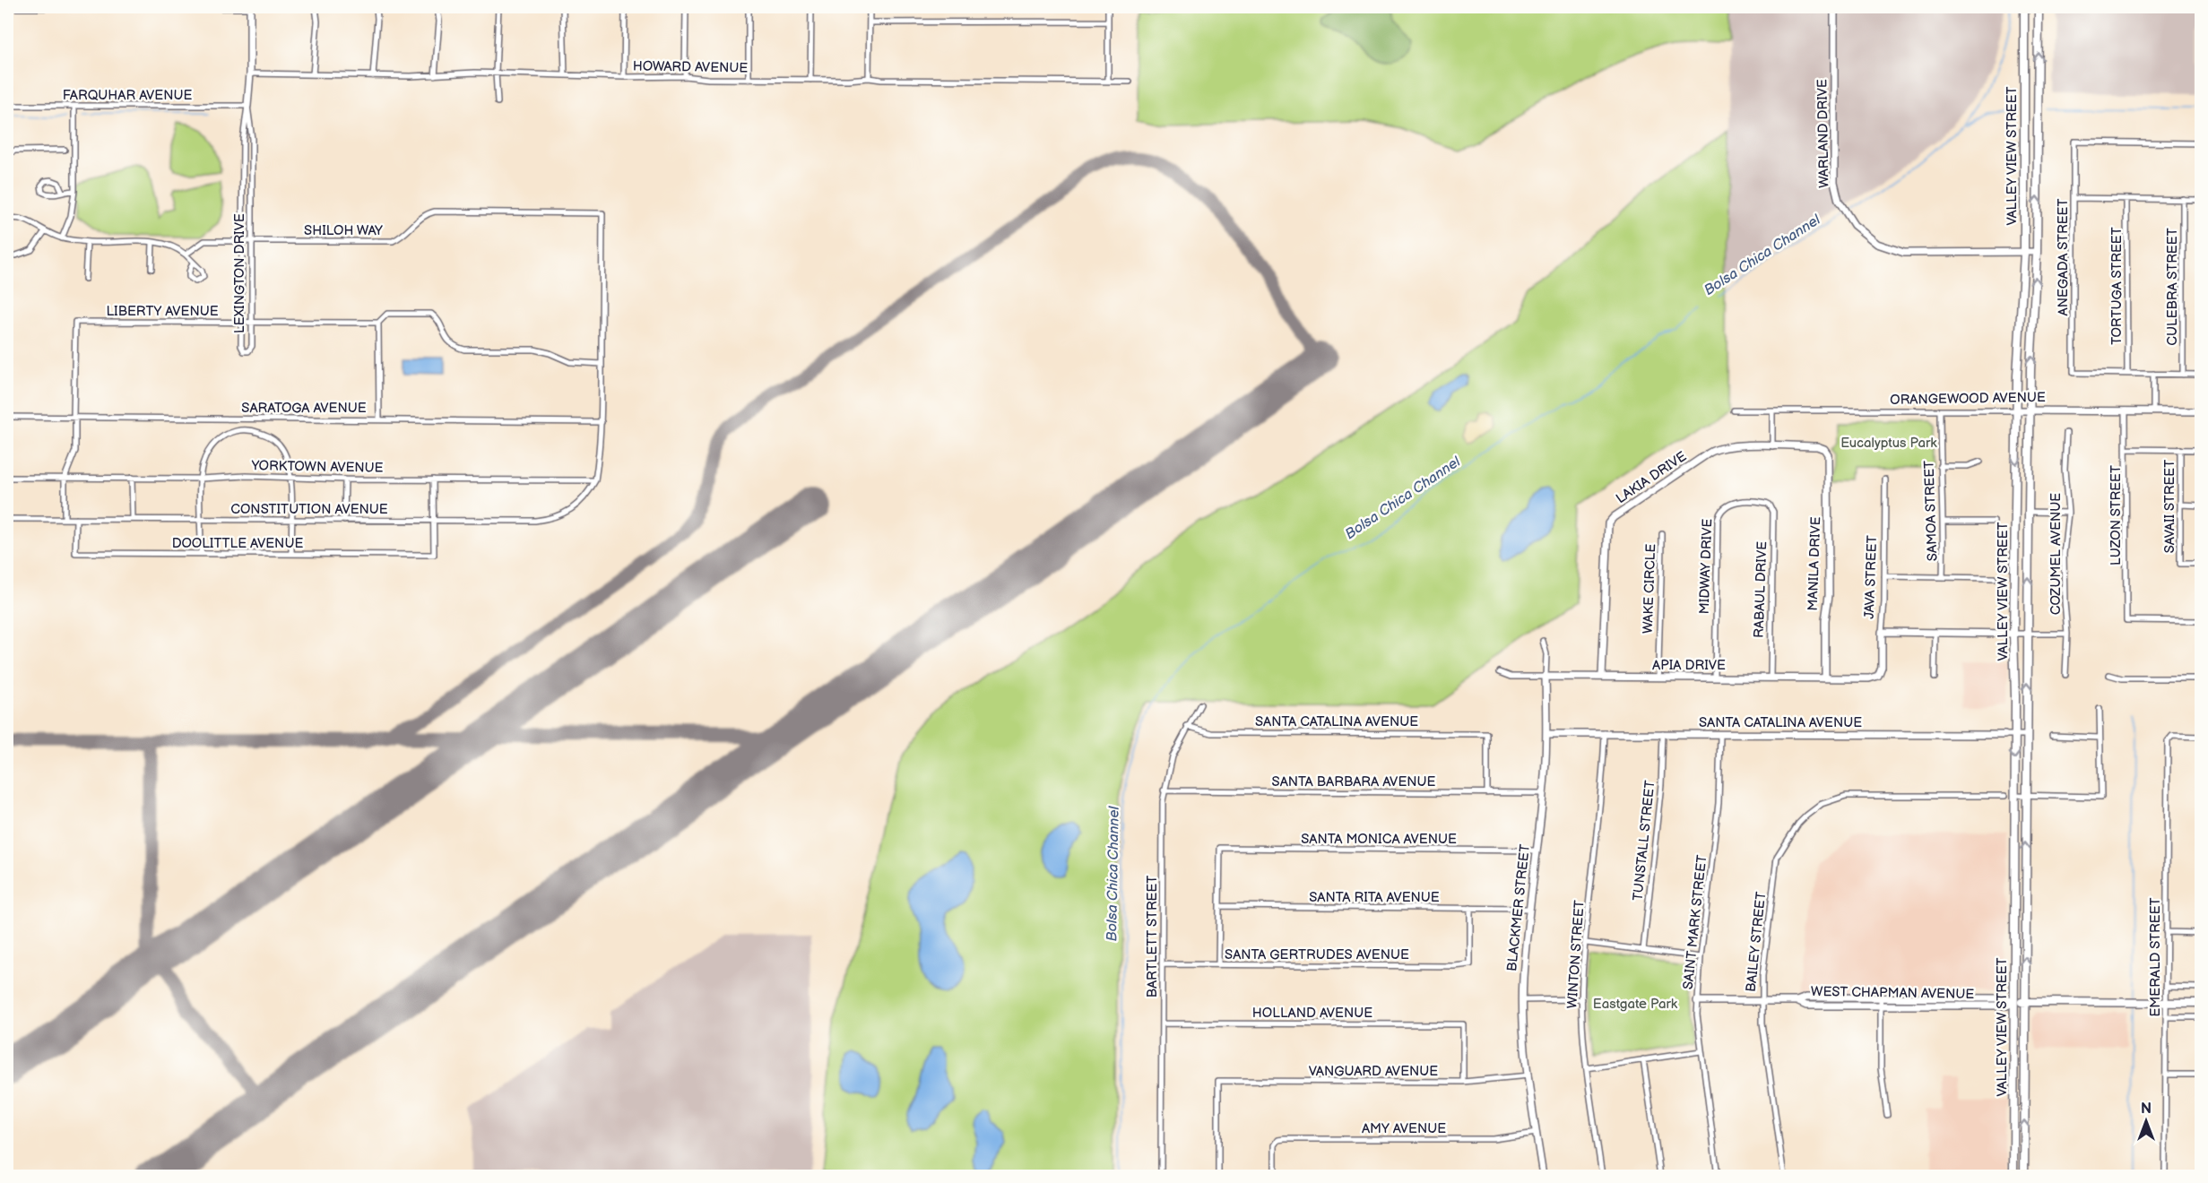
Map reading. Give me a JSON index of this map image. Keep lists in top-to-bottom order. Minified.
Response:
{"streets":{"main road":["VALLEY VIEW STREET","WEST CHAPMAN AVENUE"],"street":["HOWARD AVENUE","FARQUHAR AVENUE","WARLAND DRIVE","SHILOH WAY","ANEGADA STREET","LEXINGTON DRIVE","TORTUGA STREET","CULEBRA STREET","LIBERTY AVENUE","ORANGEWOOD AVENUE","SARATOGA AVENUE","YORKTOWN AVENUE","LAKIA DRIVE","SAVAII STREET","CONSTITUTION AVENUE","SAMOA STREET","LUZON STREET","DOOLITTLE AVENUE","COZUMEL AVENUE","MANILA DRIVE","MIDWAY DRIVE","JAVA STREET","WAKE CIRCLE","RABAUL DRIVE","APIA DRIVE","SANTA CATALINA AVENUE","SANTA BARBARA AVENUE","SANTA MONICA AVENUE","TUNSTALL STREET","SANTA RITA AVENUE","BLACKMER STREET","SAINT MARK STREET","BARTLETT STREET","BAILEY STREET","SANTA GERTRUDES AVENUE","WINTON STREET","EMERALD STREET","HOLLAND AVENUE","VANGUARD AVENUE","AMY AVENUE"]},"crossings":[["HOWARD AVENUE","LEXINGTON DRIVE"],["FARQUHAR AVENUE","LEXINGTON DRIVE"],["WARLAND DRIVE","VALLEY VIEW STREET"],["VALLEY VIEW STREET","ORANGEWOOD AVENUE"],["VALLEY VIEW STREET","SANTA CATALINA AVENUE"],["VALLEY VIEW STREET","WEST CHAPMAN AVENUE"],["SHILOH WAY","LEXINGTON DRIVE"],["SHILOH WAY","SARATOGA AVENUE"],["SHILOH WAY","YORKTOWN AVENUE"],["SHILOH WAY","CONSTITUTION AVENUE"],["ANEGADA STREET","TORTUGA STREET"],["LEXINGTON DRIVE","LIBERTY AVENUE"],["LIBERTY AVENUE","SARATOGA AVENUE"],["ORANGEWOOD AVENUE","SAMOA STREET"],["ORANGEWOOD AVENUE","LUZON STREET"],["YORKTOWN AVENUE","CONSTITUTION AVENUE"],["LAKIA DRIVE","MANILA DRIVE"],["LAKIA DRIVE","APIA DRIVE"],["CONSTITUTION AVENUE","DOOLITTLE AVENUE"],["MANILA DRIVE","APIA DRIVE"],["MIDWAY DRIVE","RABAUL DRIVE"],["MIDWAY DRIVE","APIA DRIVE"],["JAVA STREET","APIA DRIVE"],["WAKE CIRCLE","APIA DRIVE"],["RABAUL DRIVE","APIA DRIVE"],["APIA DRIVE","BLACKMER STREET"],["SANTA CATALINA AVENUE","SANTA BARBARA AVENUE"],["SANTA CATALINA AVENUE","TUNSTALL STREET"],["SANTA CATALINA AVENUE","BLACKMER STREET"],["SANTA CATALINA AVENUE","SAINT MARK STREET"],["SANTA CATALINA AVENUE","BARTLETT STREET"],["SANTA CATALINA AVENUE","WINTON STREET"],["SANTA BARBARA AVENUE","BLACKMER STREET"],["SANTA BARBARA AVENUE","BARTLETT STREET"],["SANTA MONICA AVENUE","SANTA RITA AVENUE"],["SANTA MONICA AVENUE","BLACKMER STREET"],["SANTA RITA AVENUE","BLACKMER STREET"],["SANTA RITA AVENUE","SANTA GERTRUDES AVENUE"],["BLACKMER STREET","VANGUARD AVENUE"],["BLACKMER STREET","AMY AVENUE"],["BARTLETT STREET","SANTA GERTRUDES AVENUE"],["BARTLETT STREET","HOLLAND AVENUE"],["EMERALD STREET","WEST CHAPMAN AVENUE"],["HOLLAND AVENUE","VANGUARD AVENUE"]],"water":["Bolsa Chica Channel"],"parks":["Eucalyptus Park","Eastgate Park"],"north":"top"}
